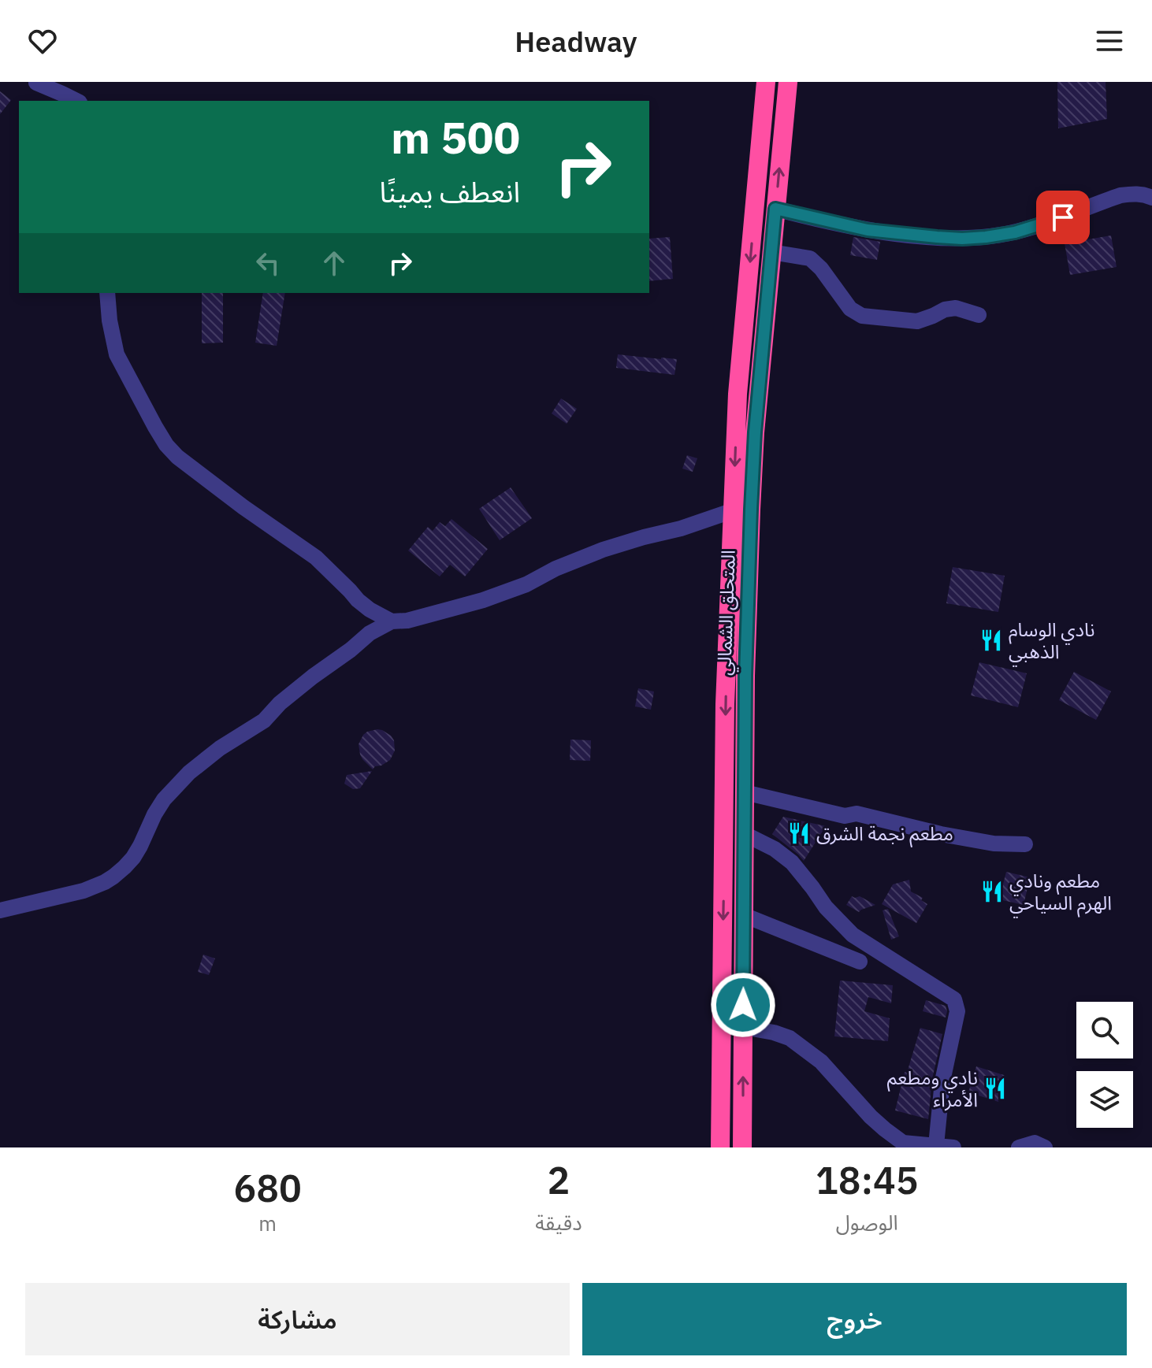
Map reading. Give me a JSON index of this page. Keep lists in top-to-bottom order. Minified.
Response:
{"streets":{"highway":["المتحلق الشمالي"]},"places":{"restaurant":["نادي الوسام الذهبي","مطعم نجمة الشرق","مطعم ونادي الهرم السياحي","نادي ومطعم الأمراء"]},"page":{"header":"Headway","turn":["500 m","انعطف يمينًا"],"eta":["18:45","الوصول","2","دقيقة","680","m"],"buttons":["خروج","مشاركة"]}}
